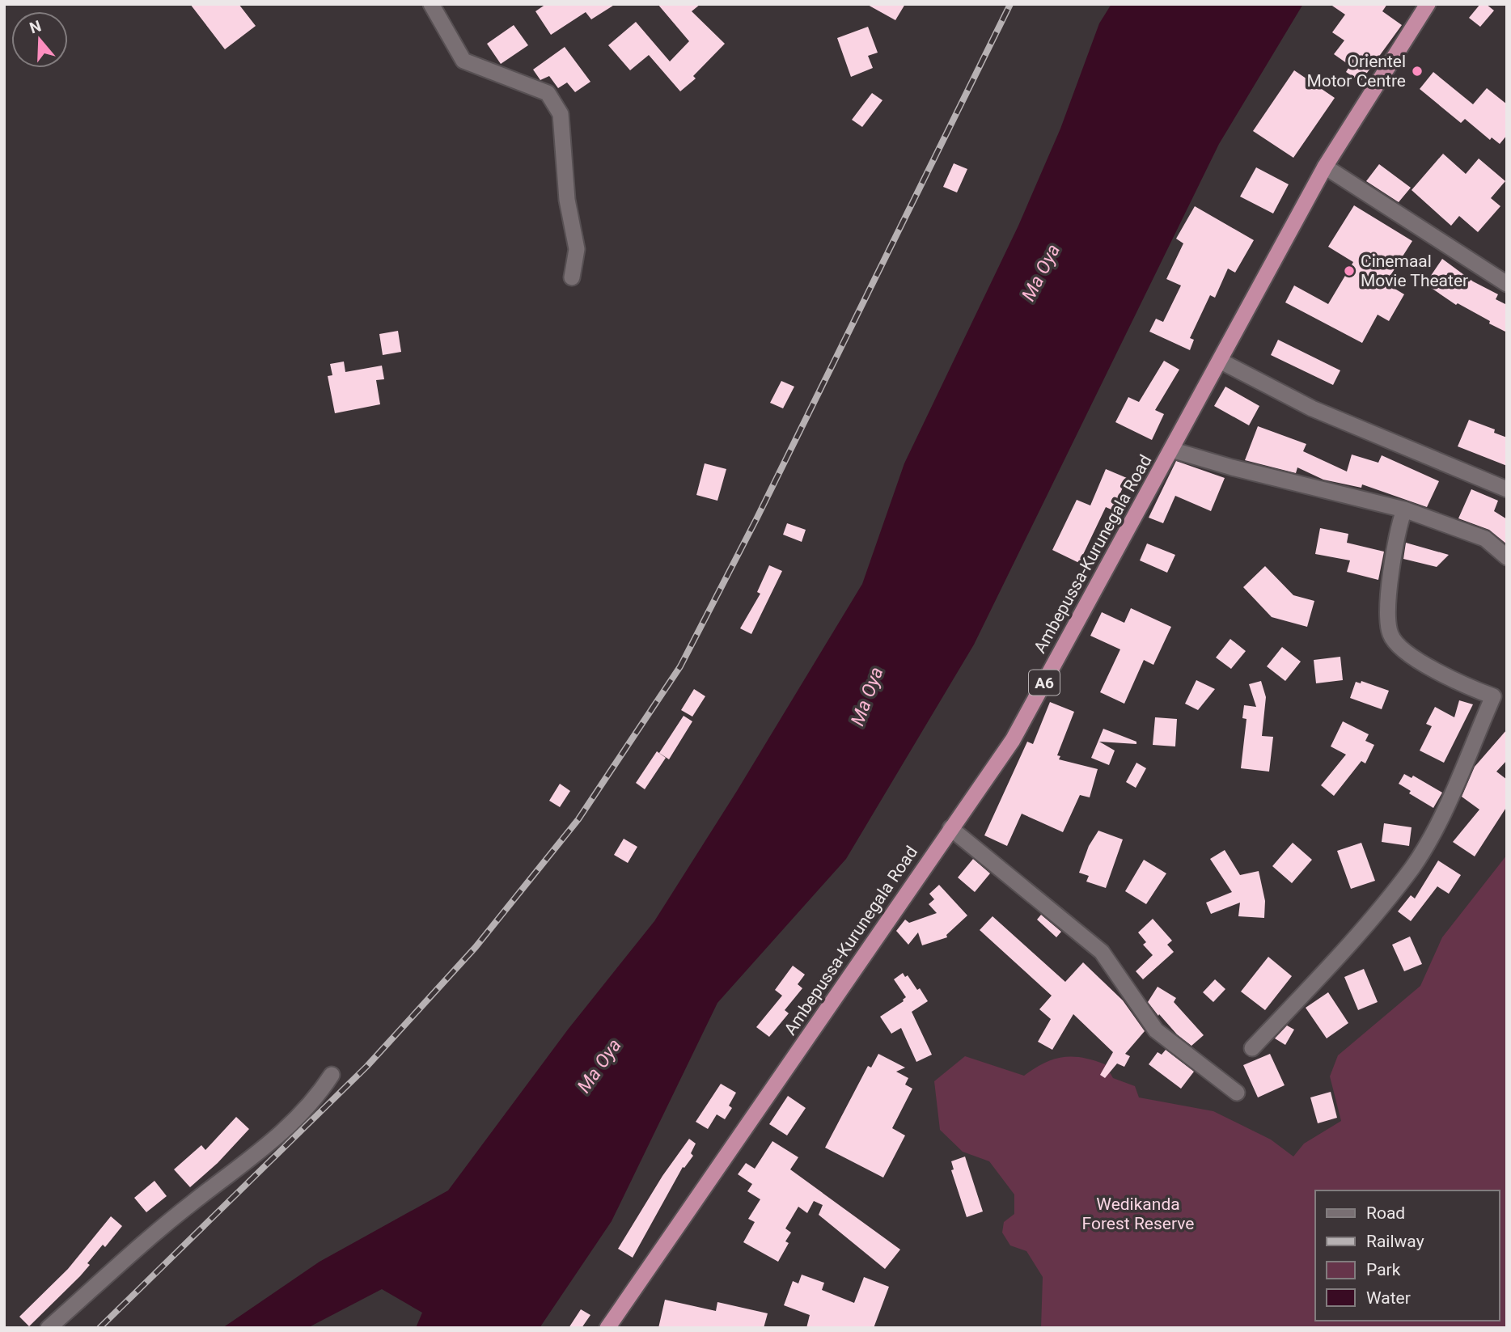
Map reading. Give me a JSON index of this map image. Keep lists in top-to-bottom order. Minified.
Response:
{"streets":{"highway":["Ambepussa-Kurunegala Road","A6"]},"water":["Ma Oya"],"parks":["Wedikanda Forest Reserve"],"places":["Orientel Motor Centre","Cinemaal Movie Theater"],"legend":["Road","Railway","Park","Water"],"north":"top"}
